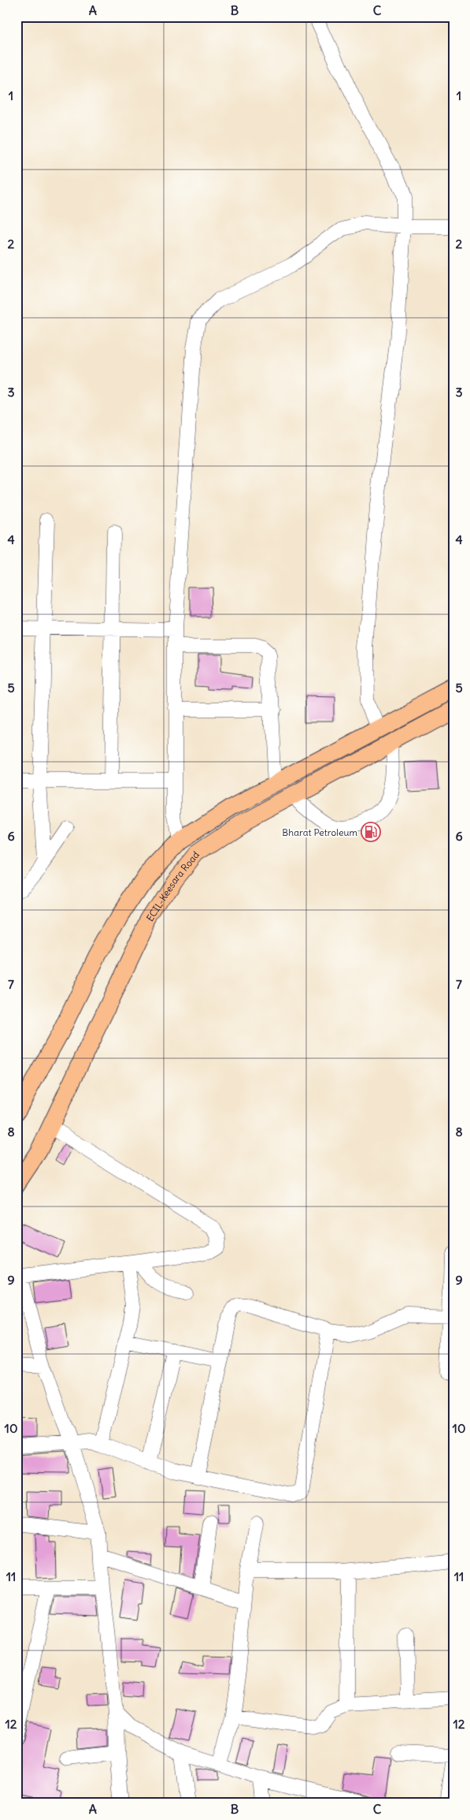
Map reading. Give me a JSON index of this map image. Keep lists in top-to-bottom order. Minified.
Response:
{"streets":{"main road":["ECIL-Keesara Road"]},"places":{"fuel station":["Bharat Petroleum"]},"grid":{"columns":["A","B","C"],"rows":["1","2","3","4","5","6","7","8","9","10","11","12"]}}
